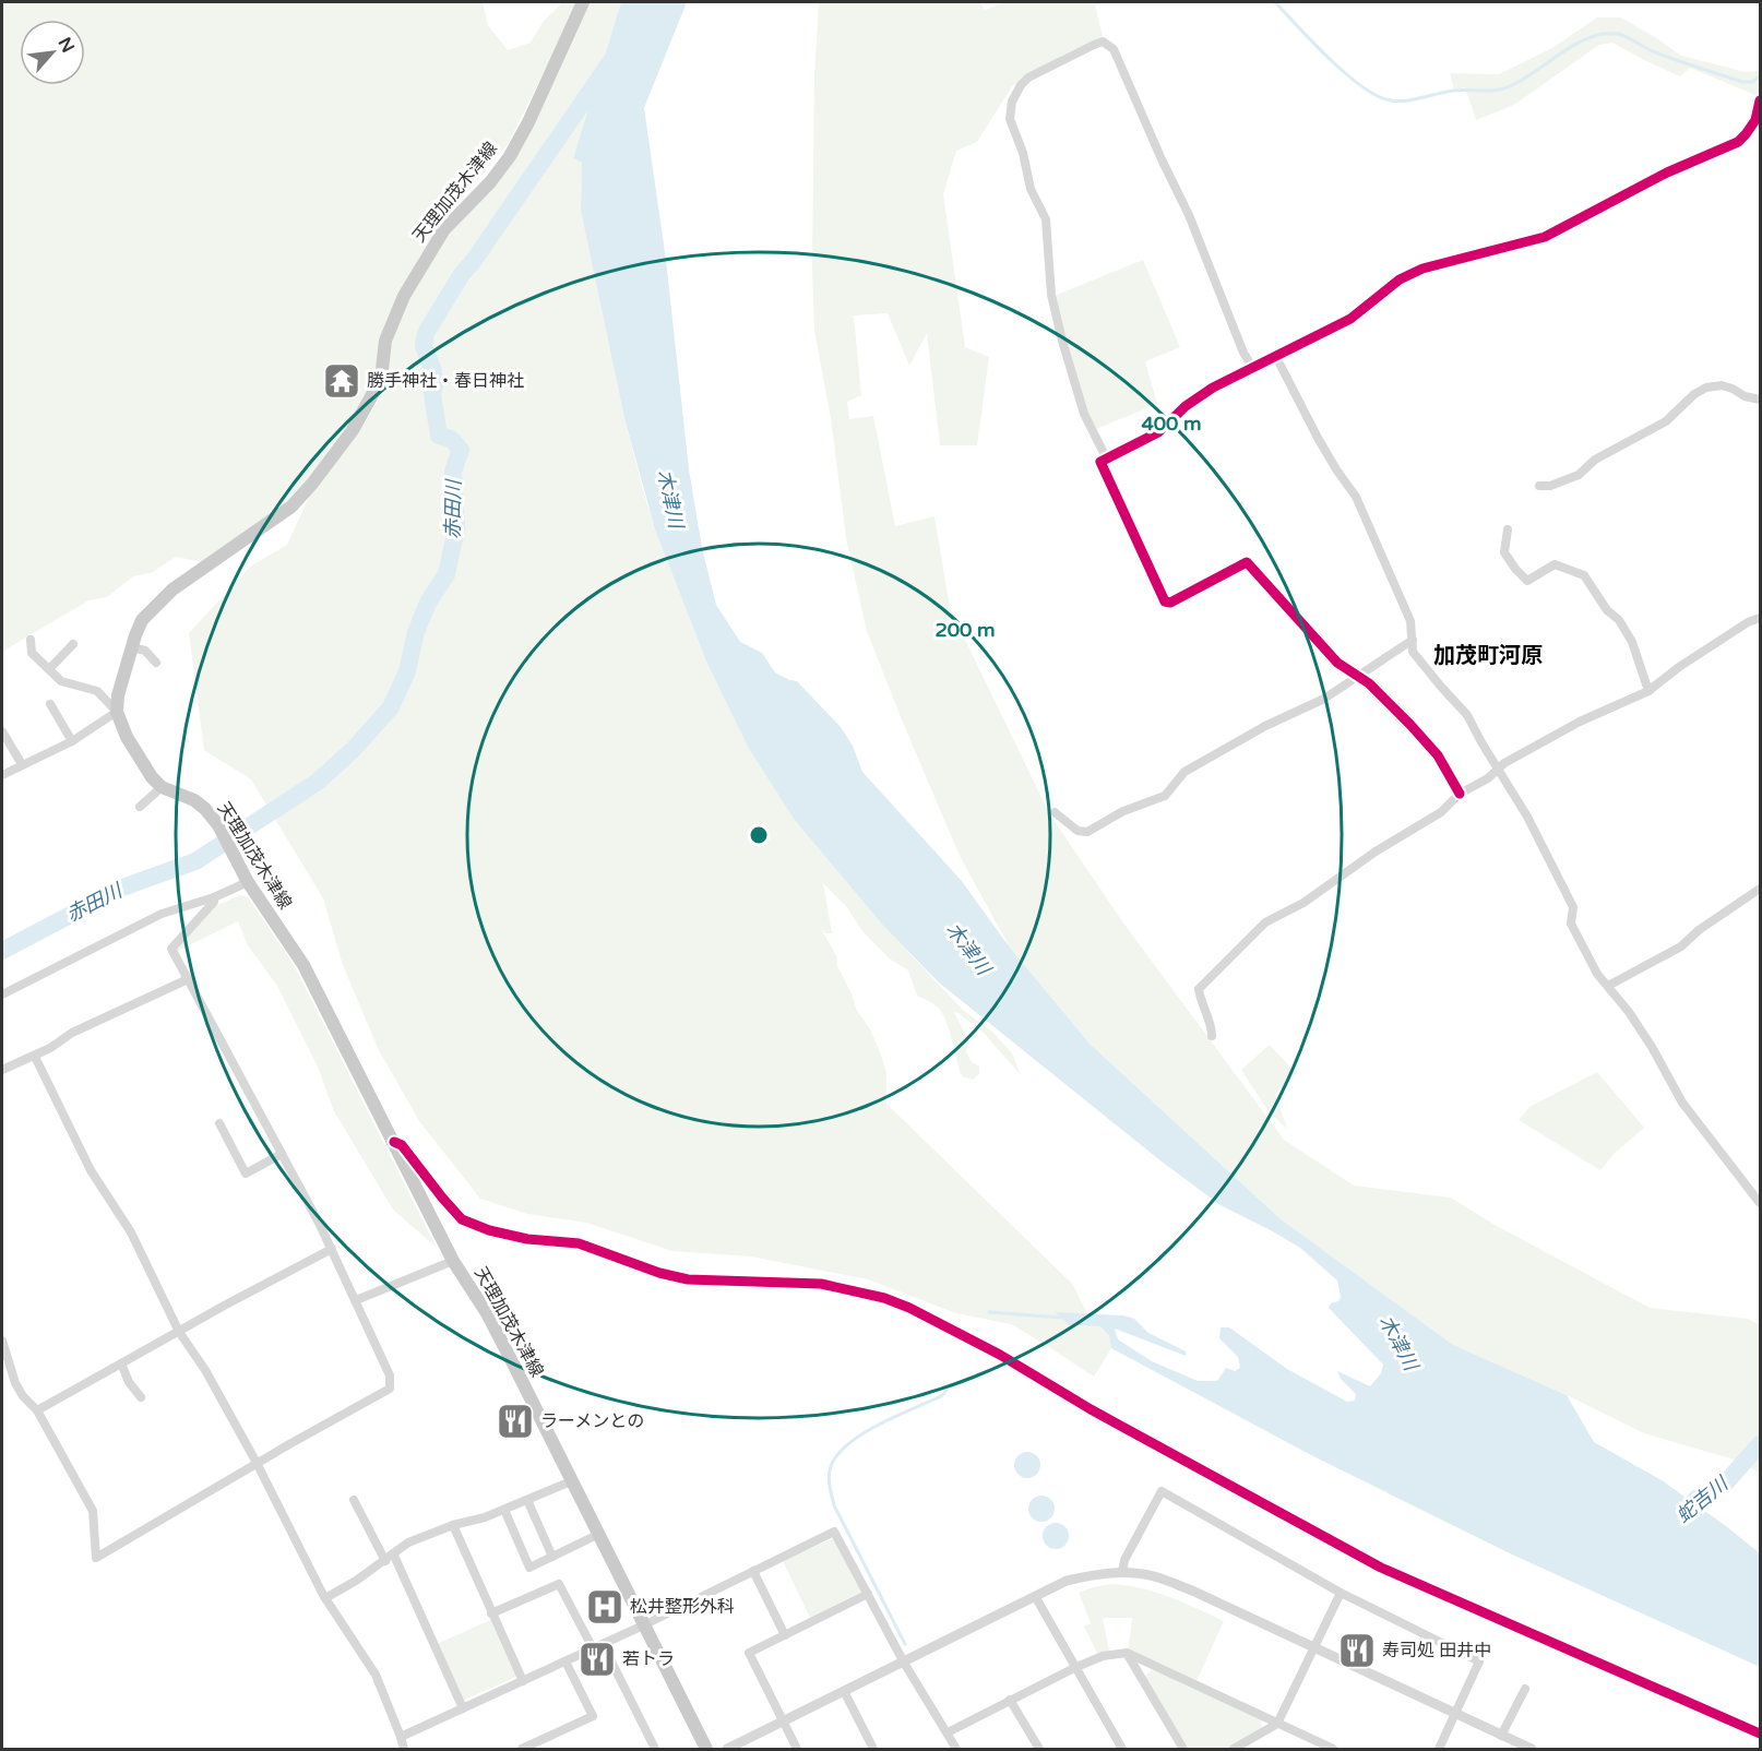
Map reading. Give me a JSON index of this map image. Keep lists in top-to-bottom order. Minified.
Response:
{"streets":{"main road":["天理加茂木津線"]},"districts":["加茂町河原"],"water":["木津川","赤田川","蛇吉川"],"places":{"temple":["勝手神社・春日神社"],"restaurant":["ラーメンとの","寿司処 田井中","若トラ"],"hospital":["松井整形外科"]},"north":"top right","rings":["400 m","200 m"]}
